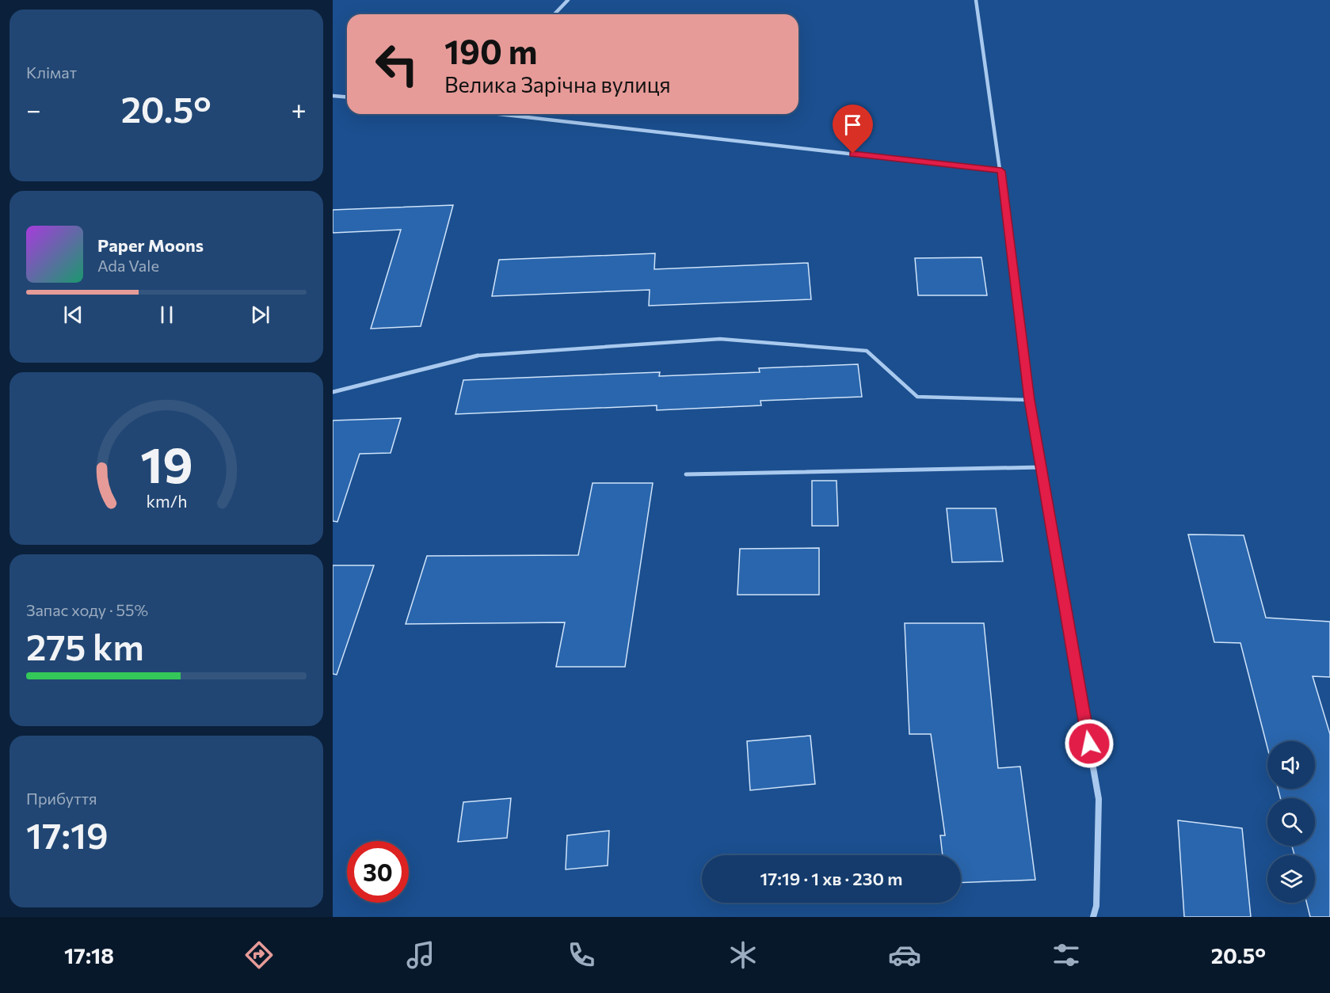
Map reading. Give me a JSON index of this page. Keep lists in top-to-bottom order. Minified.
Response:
{"page":{"tile":["Клімат",["Запас ходу · 55%","275 km"],["Прибуття","17:19"]],"turn":["190 m","Велика Зарічна вулиця"],"heat":["−","20.5°","+"],"song":["Paper Moons","Ada Vale"],"limit":"30","trip":"17:19 · 1 хв · 230 m","tabs":["17:18","20.5°"],"gauge":["19","km/h"]}}
